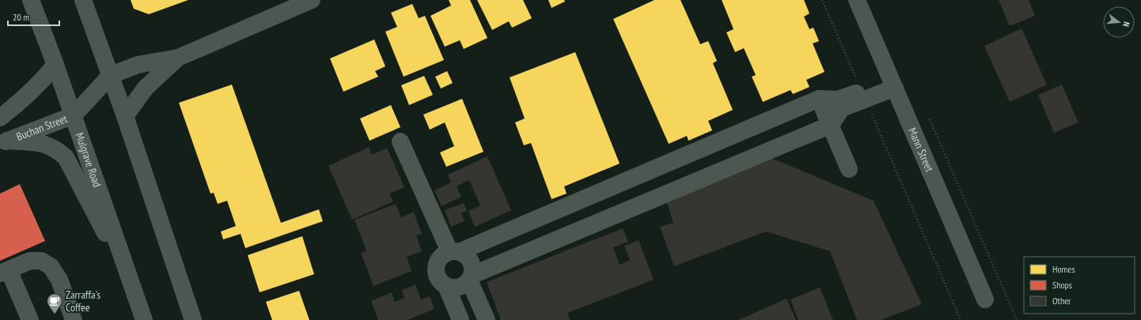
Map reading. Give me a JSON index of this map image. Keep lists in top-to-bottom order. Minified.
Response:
{"streets":{"main road":["Mulgrave Road"],"street":["Buchan Street","Mann Street"]},"crossings":[["Buchan Street","Mulgrave Road"]],"places":{"cafe":["Zarraffa's Coffee"]},"legend":["Homes","Shops","Other"],"scale_bar":"20 m","north":"right"}
